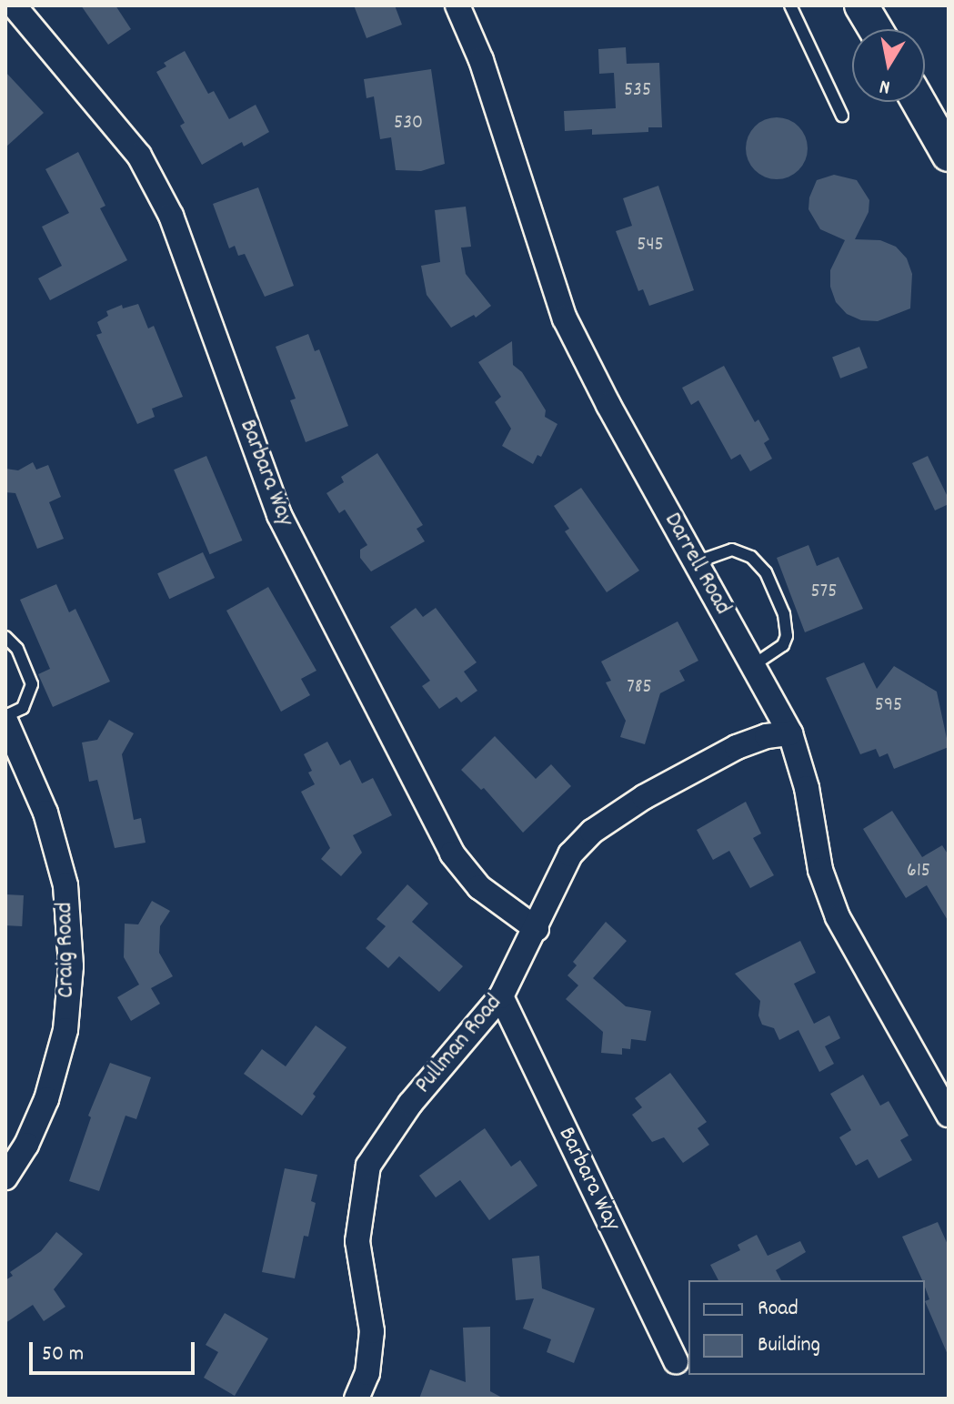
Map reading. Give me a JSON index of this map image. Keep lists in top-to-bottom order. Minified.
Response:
{"streets":{"street":["Barbara Way","Darrell Road","Craig Road","Pullman Road"]},"crossings":[["Barbara Way","Pullman Road"],["Darrell Road","Pullman Road"]],"house_numbers":["535","530","545","575","785","595","615"],"legend":["Road","Building"],"scale_bar":"50 m","north":"bottom"}
